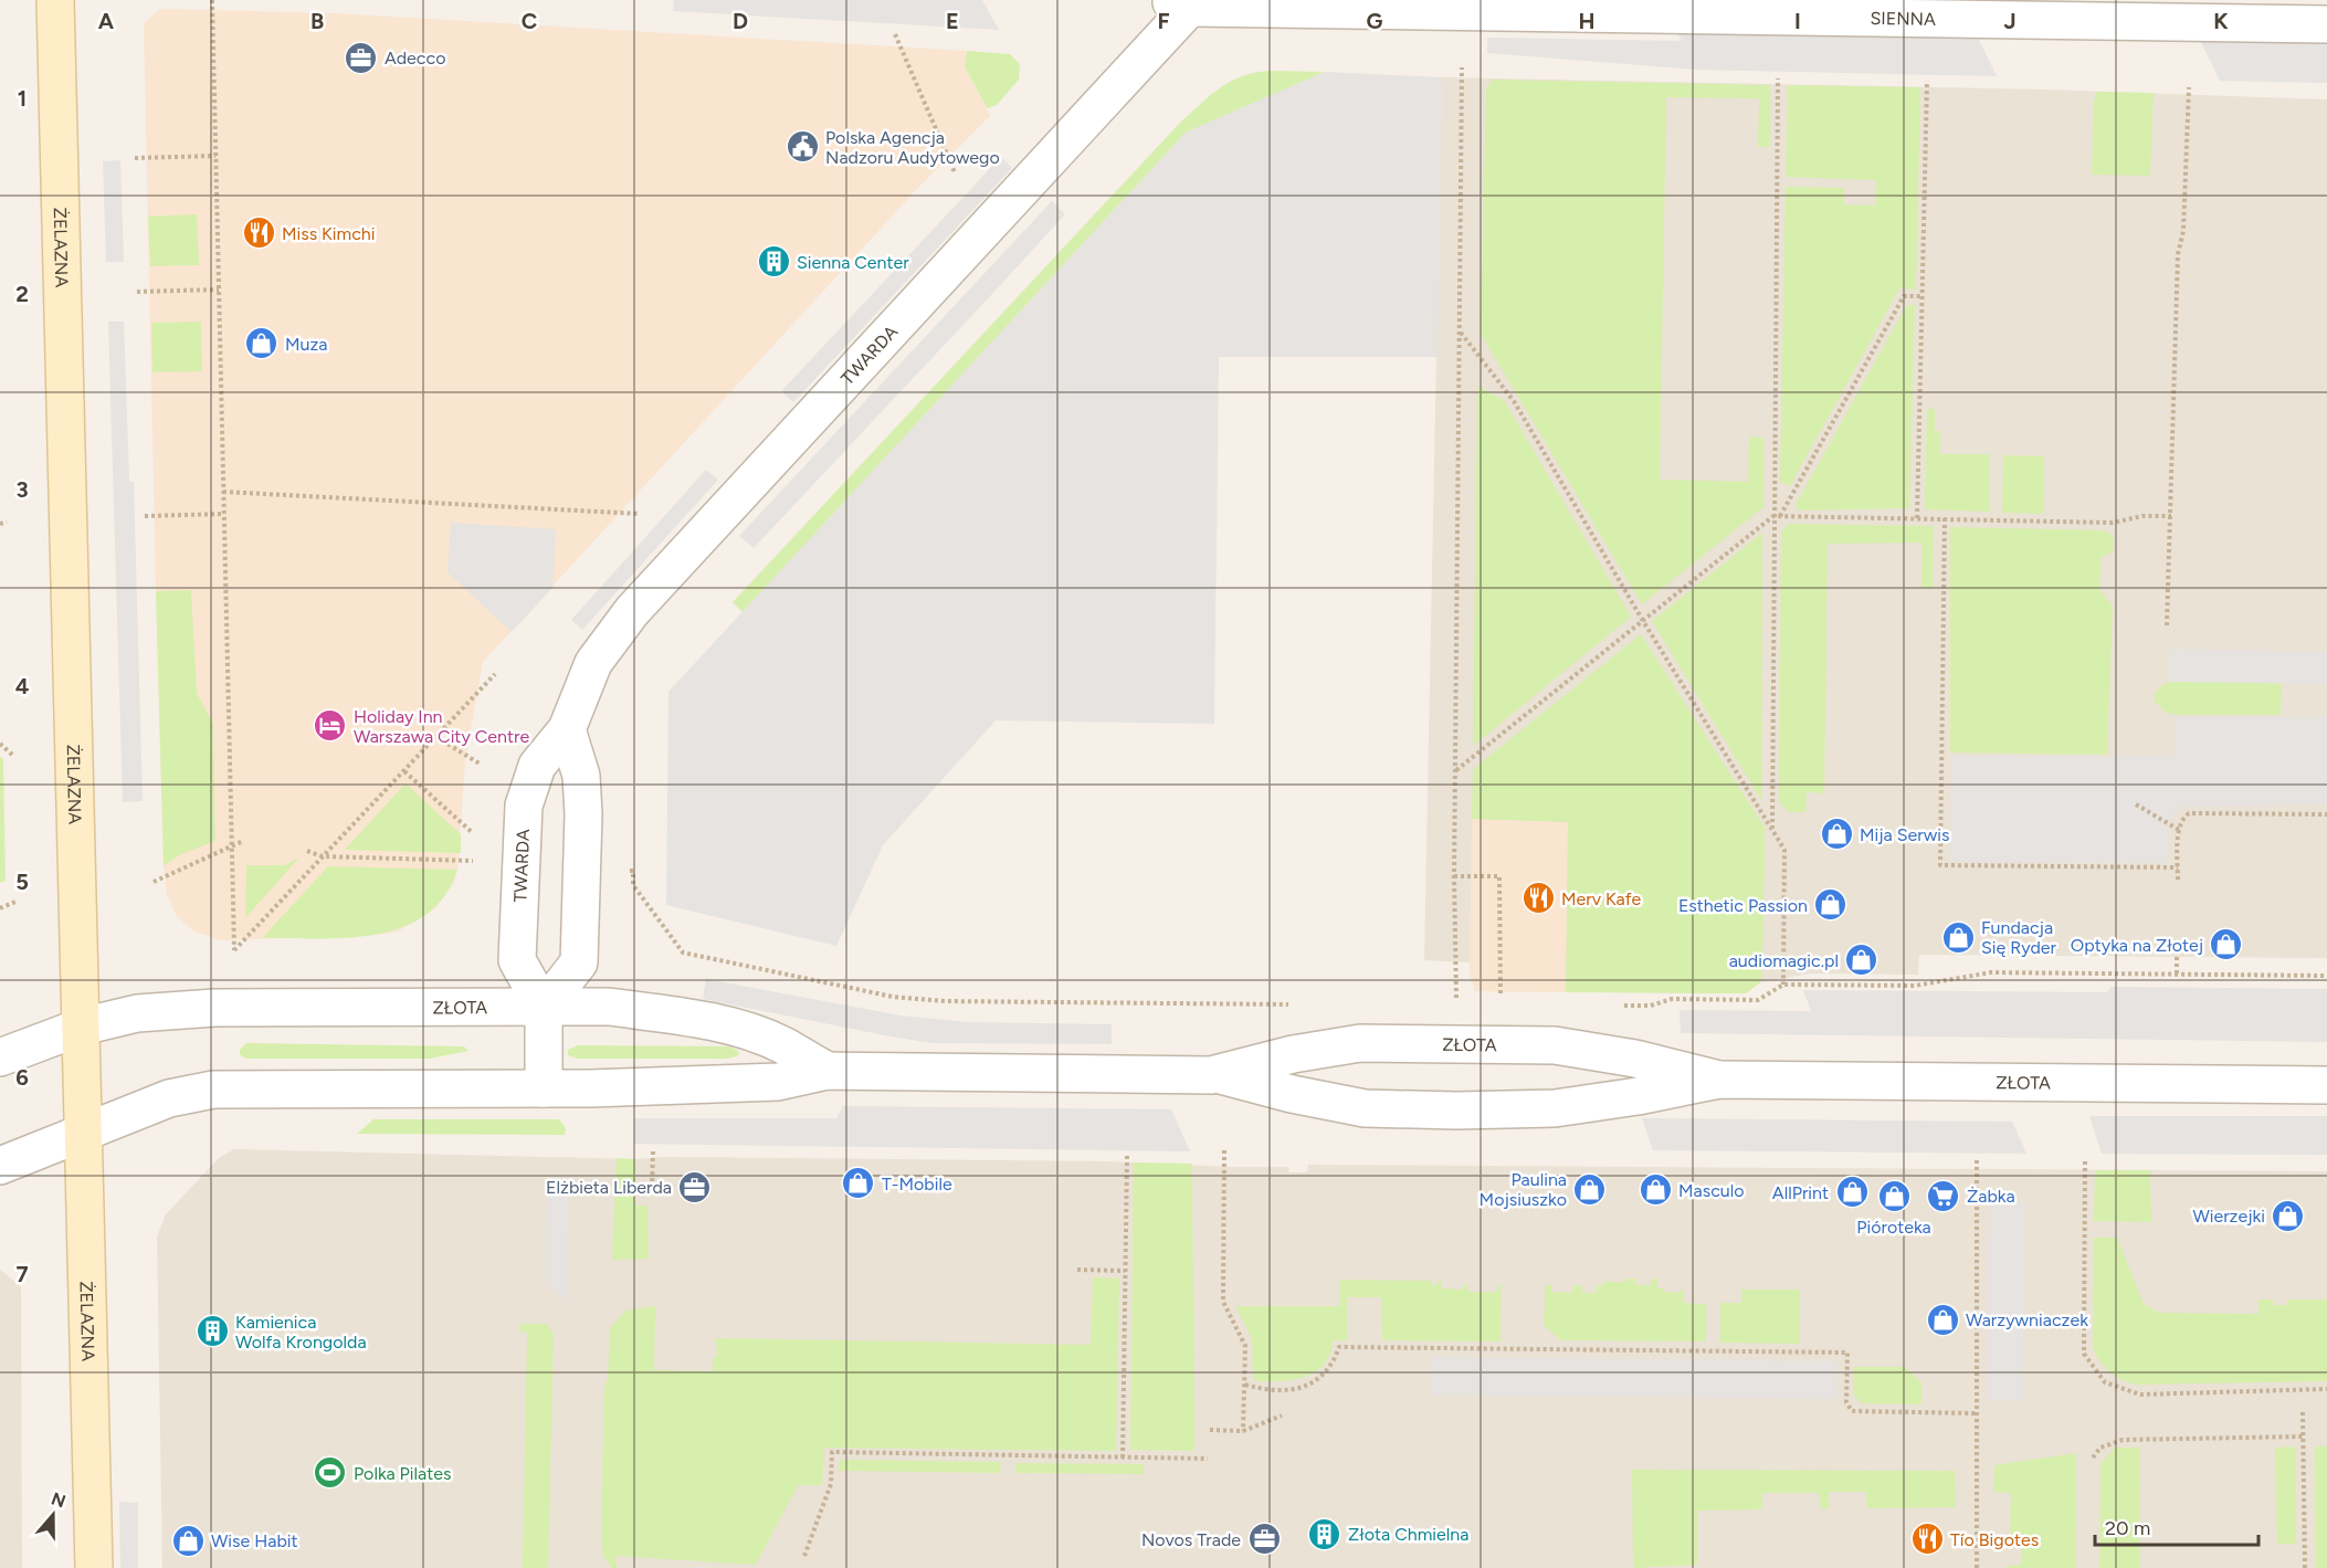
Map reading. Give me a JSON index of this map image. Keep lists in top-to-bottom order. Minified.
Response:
{"streets":{"street":["SIENNA","ŻELAZNA","TWARDA","ZŁOTA"]},"crossings":[["SIENNA","TWARDA"],["ŻELAZNA","ZŁOTA"],["TWARDA","ZŁOTA"]],"places":{"office":["Adecco","Elżbieta Liberda","Novos Trade"],"public building":["Polska Agencja Nadzoru Audytowego"],"restaurant":["Miss Kimchi","Merv Kafe","Tío Bigotes"],"building":["Sienna Center","Kamienica Wolfa Krongolda","Złota Chmielna"],"shop":["Muza","Mija Serwis","Esthetic Passion","Fundacja Się Ryder","Optyka na Złotej","audiomagic.pl","T-Mobile","Paulina Mojsiuszko","Masculo","AllPrint","Pióroteka","Wierzejki","Warzywniaczek","Wise Habit"],"hotel":["Holiday Inn Warszawa City Centre"],"supermarket":["Żabka"],"sports":["Polka Pilates"]},"scale_bar":"20 m","north":"top","grid":{"columns":["A","B","C","D","E","F","G","H","I","J","K"],"rows":["1","2","3","4","5","6","7"]}}
